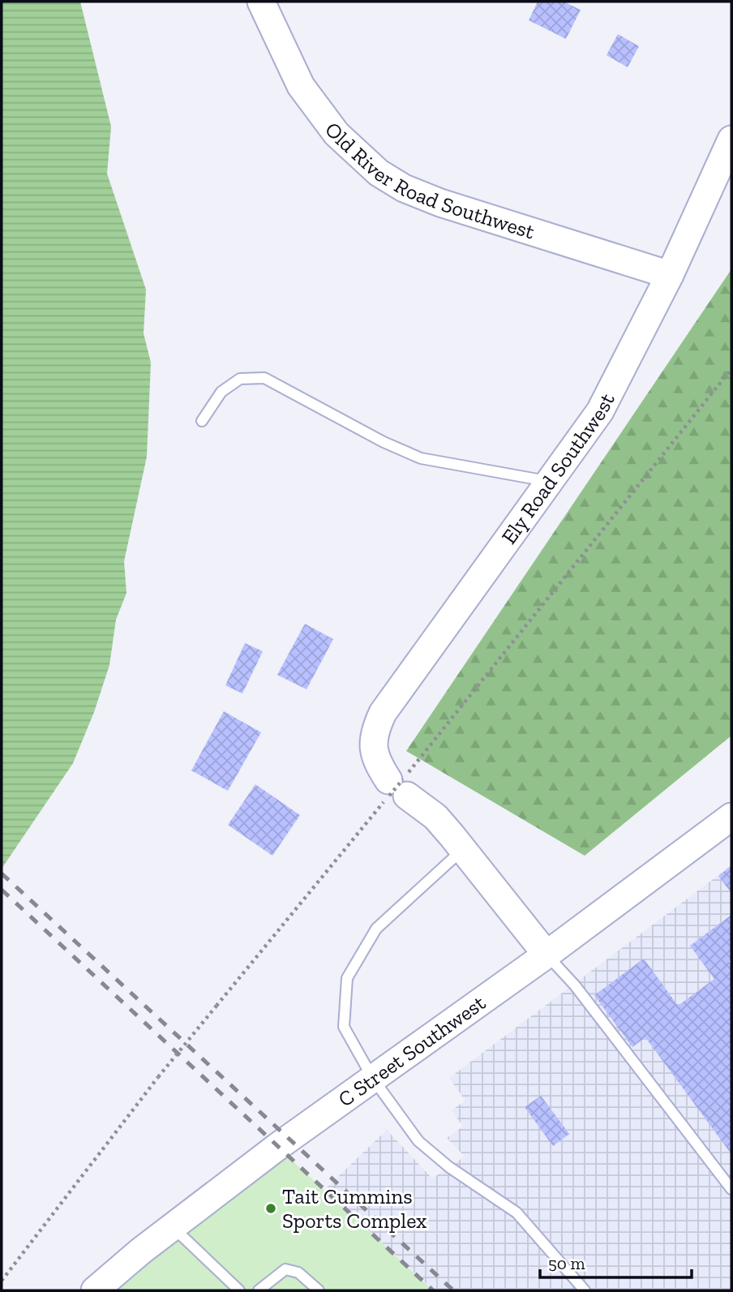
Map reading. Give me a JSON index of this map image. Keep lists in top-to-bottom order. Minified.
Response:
{"streets":{"street":["Old River Road Southwest","Ely Road Southwest","C Street Southwest"]},"crossings":[["Old River Road Southwest","Ely Road Southwest"],["Ely Road Southwest","C Street Southwest"]],"places":["Tait Cummins Sports Complex"],"scale_bar":"50 m"}
